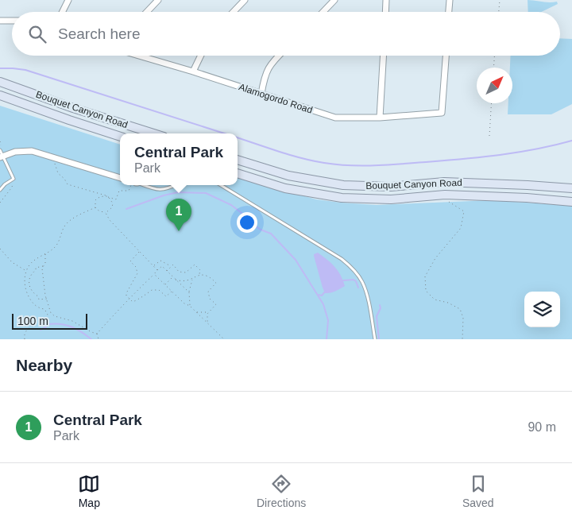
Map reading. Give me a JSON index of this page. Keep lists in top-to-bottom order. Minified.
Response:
{"streets":{"main road":["Bouquet Canyon Road"],"street":["Alamogordo Road"]},"scale_bar":"100 m","north":"top right","page":{"search":"Search here","popup":["Central Park","Park"],"pins":"1","scale":"100 m","heading":"Nearby","list":[{"mark":"1","name":"Central Park","note":"Park","value":"90 m"}],"nav":["Map","Directions","Saved"]}}
